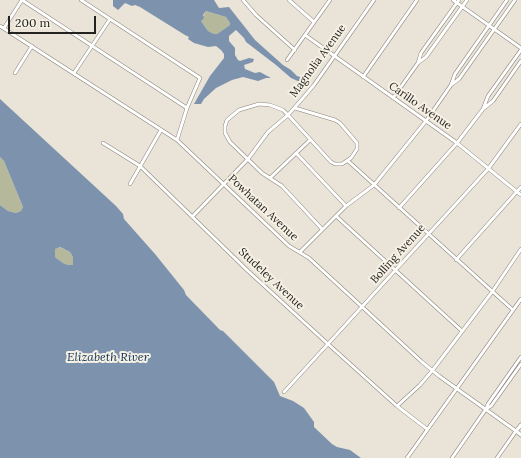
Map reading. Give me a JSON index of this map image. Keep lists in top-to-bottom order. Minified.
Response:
{"streets":{"street":["Magnolia Avenue","Carillo Avenue","Powhatan Avenue","Bolling Avenue","Studeley Avenue"]},"crossings":[["Magnolia Avenue","Carillo Avenue"],["Magnolia Avenue","Powhatan Avenue"],["Magnolia Avenue","Studeley Avenue"],["Carillo Avenue","Bolling Avenue"],["Powhatan Avenue","Bolling Avenue"],["Bolling Avenue","Studeley Avenue"]],"water":["Elizabeth River"],"scale_bar":"200 m"}
